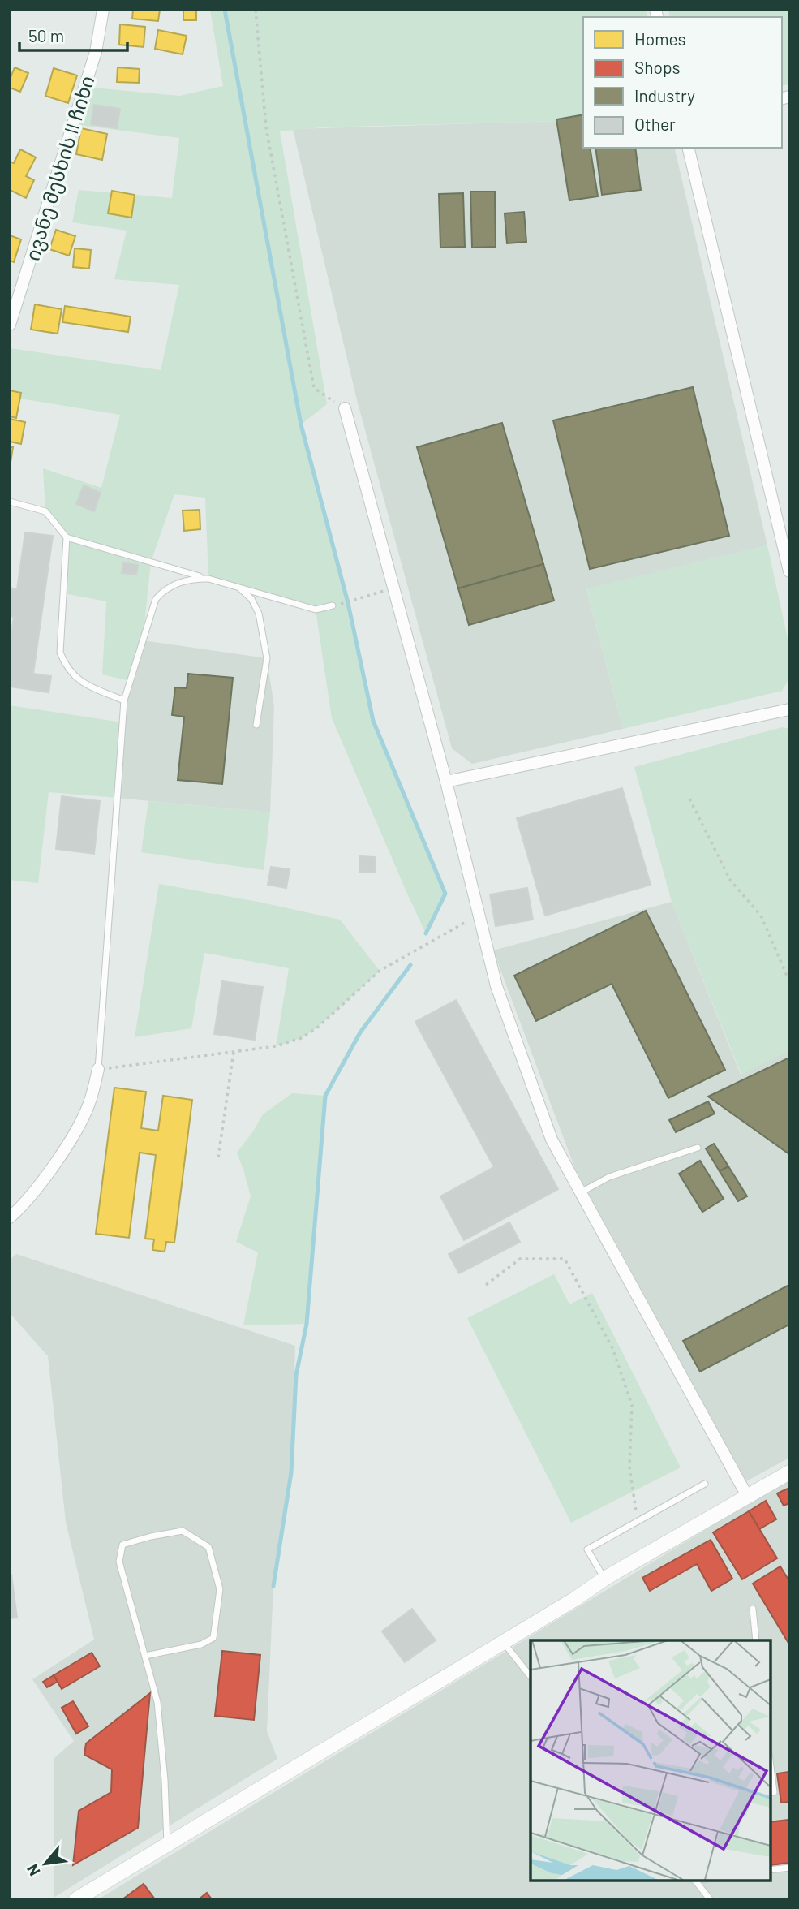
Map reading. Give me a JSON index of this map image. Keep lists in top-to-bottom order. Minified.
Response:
{"streets":{"street":["ივანე მესხის II ჩიხი"]},"legend":["Homes","Shops","Industry","Other"],"scale_bar":"50 m","north":"bottom left"}
